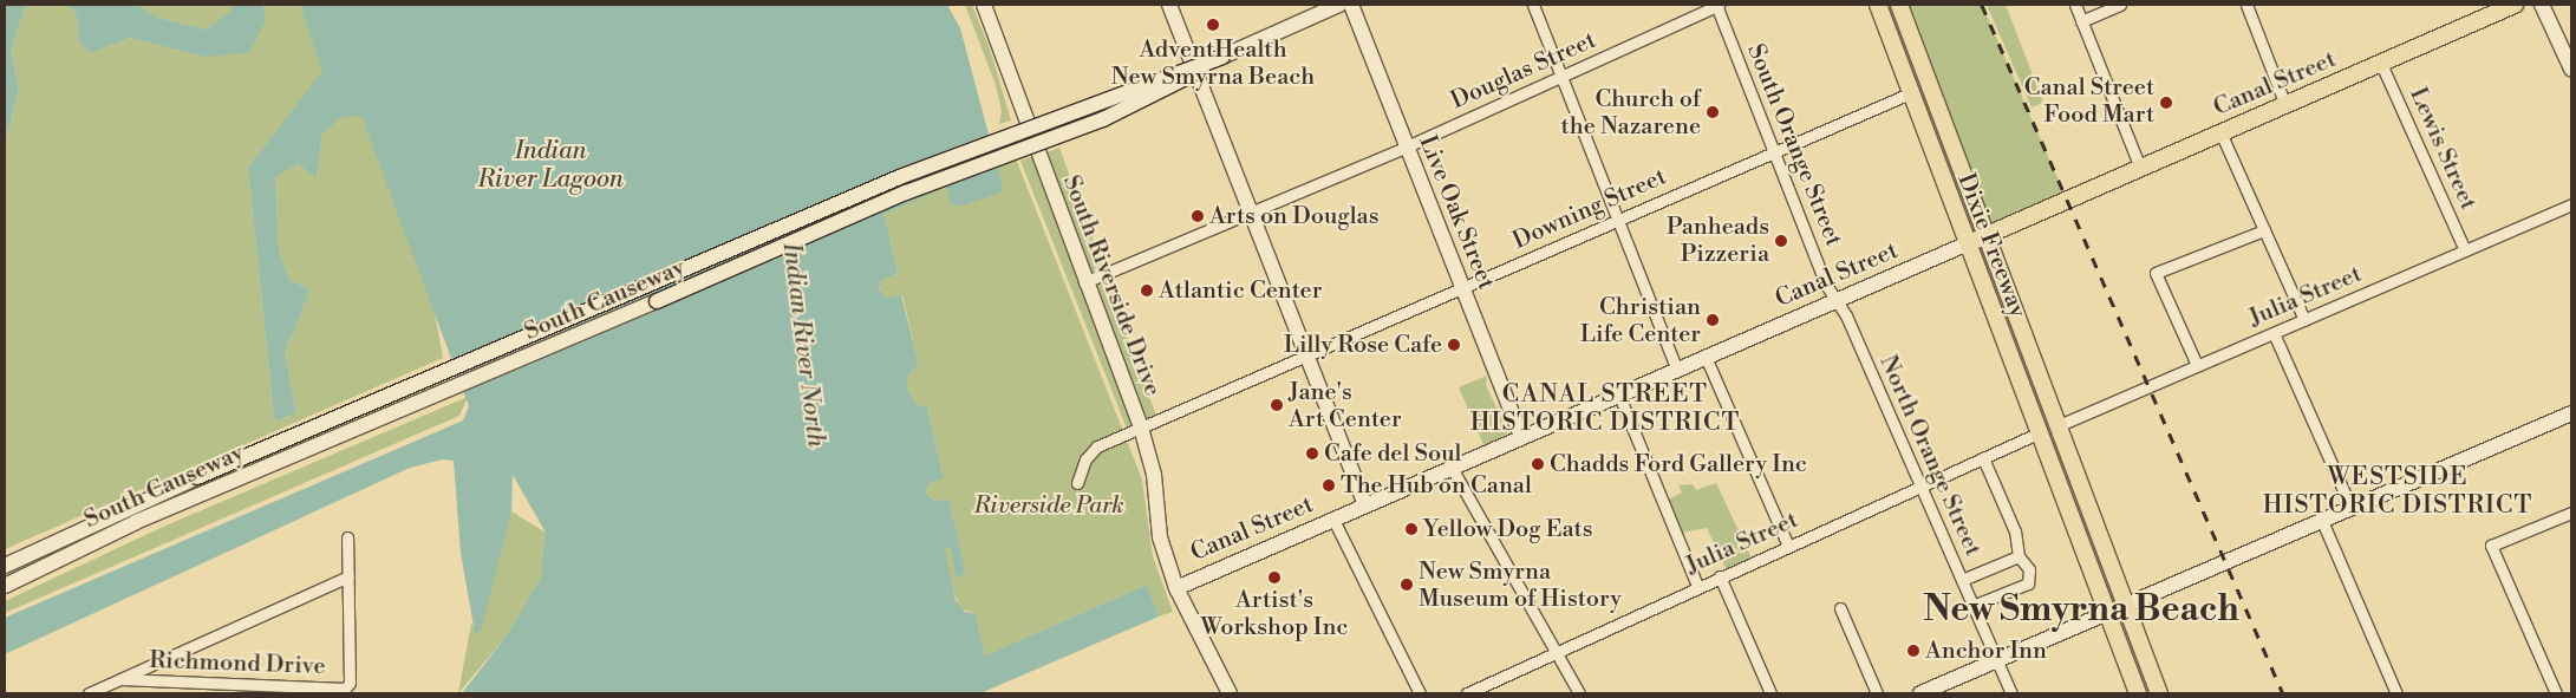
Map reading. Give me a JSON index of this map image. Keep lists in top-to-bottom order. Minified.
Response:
{"streets":{"main road":["Canal Street","Live Oak Street","Dixie Freeway","South Riverside Drive","South Causeway"],"street":["Douglas Street","South Orange Street","Lewis Street","Downing Street","Julia Street","North Orange Street","Richmond Drive"]},"crossings":[["Douglas Street","South Orange Street"],["Douglas Street","Live Oak Street"],["Douglas Street","South Riverside Drive"],["Canal Street","South Orange Street"],["Canal Street","Lewis Street"],["Canal Street","Live Oak Street"],["Canal Street","Dixie Freeway"],["Canal Street","South Riverside Drive"],["Canal Street","North Orange Street"],["South Orange Street","Downing Street"],["South Orange Street","North Orange Street"],["Lewis Street","Julia Street"],["Downing Street","Live Oak Street"],["Downing Street","Dixie Freeway"],["Downing Street","South Riverside Drive"],["Dixie Freeway","Julia Street"],["Julia Street","North Orange Street"]],"districts":["CANAL STREET HISTORIC DISTRICT","WESTSIDE HISTORIC DISTRICT","New Smyrna Beach"],"water":["Indian River Lagoon","Indian River North"],"parks":["Riverside Park"],"places":["AdventHealth New Smyrna Beach","Canal Street Food Mart","Church of the Nazarene","Arts on Douglas","Panheads Pizzeria","Atlantic Center","Christian Life Center","Lilly Rose Cafe","Jane's Art Center","Cafe del Soul","Chadds Ford Gallery Inc","The Hub on Canal","Yellow Dog Eats","Artist's Workshop Inc","New Smyrna Museum of History","Anchor Inn"]}
